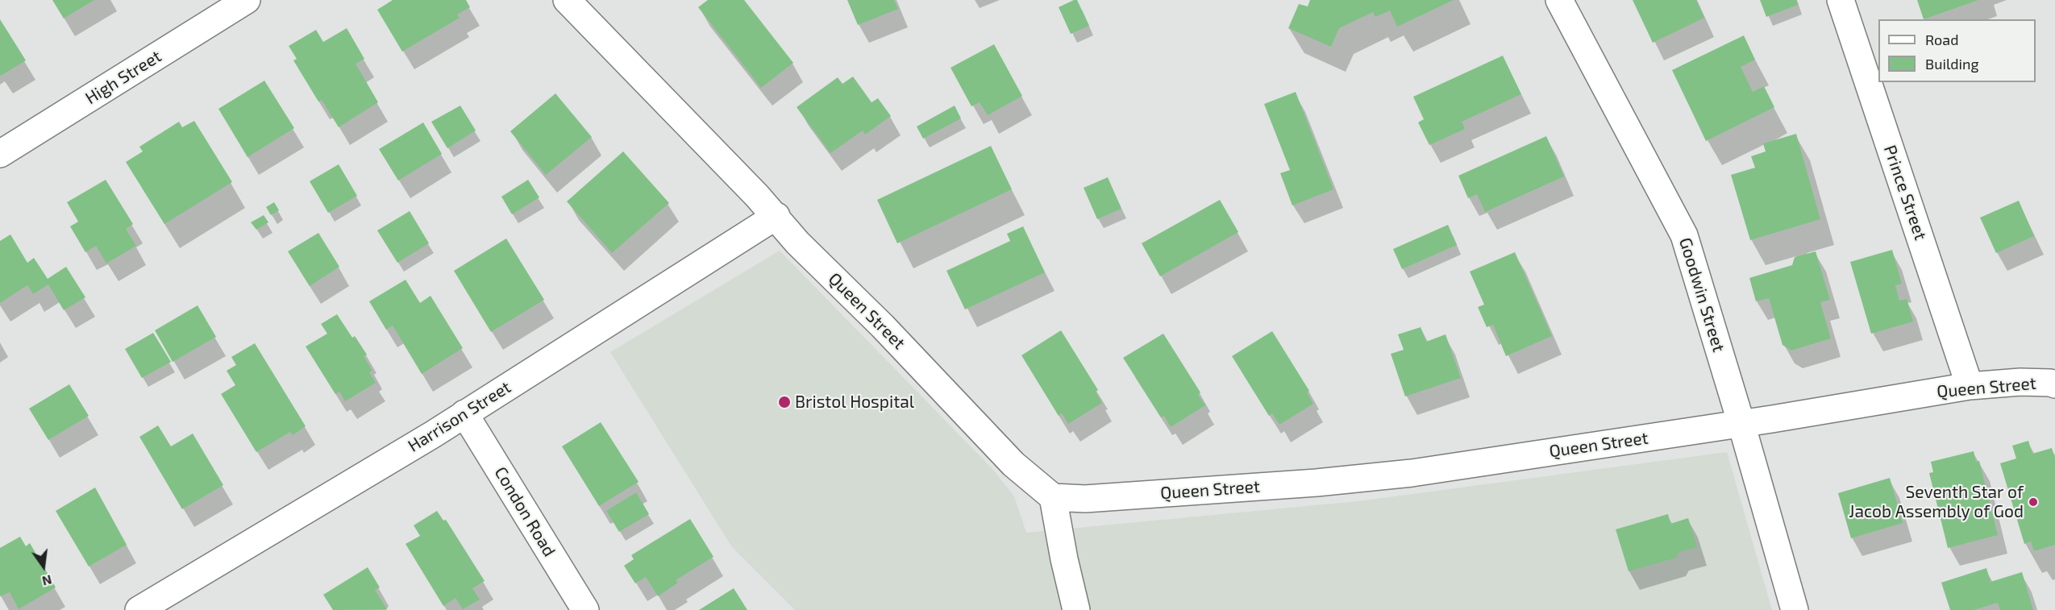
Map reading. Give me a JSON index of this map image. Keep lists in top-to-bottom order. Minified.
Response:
{"streets":{"street":["High Street","Prince Street","Goodwin Street","Queen Street","Harrison Street","Condon Road"]},"crossings":[["Prince Street","Queen Street"],["Goodwin Street","Queen Street"],["Queen Street","Harrison Street"],["Harrison Street","Condon Road"]],"places":["Bristol Hospital","Seventh Star of Jacob Assembly of God"],"legend":["Road","Building"],"north":"bottom"}
